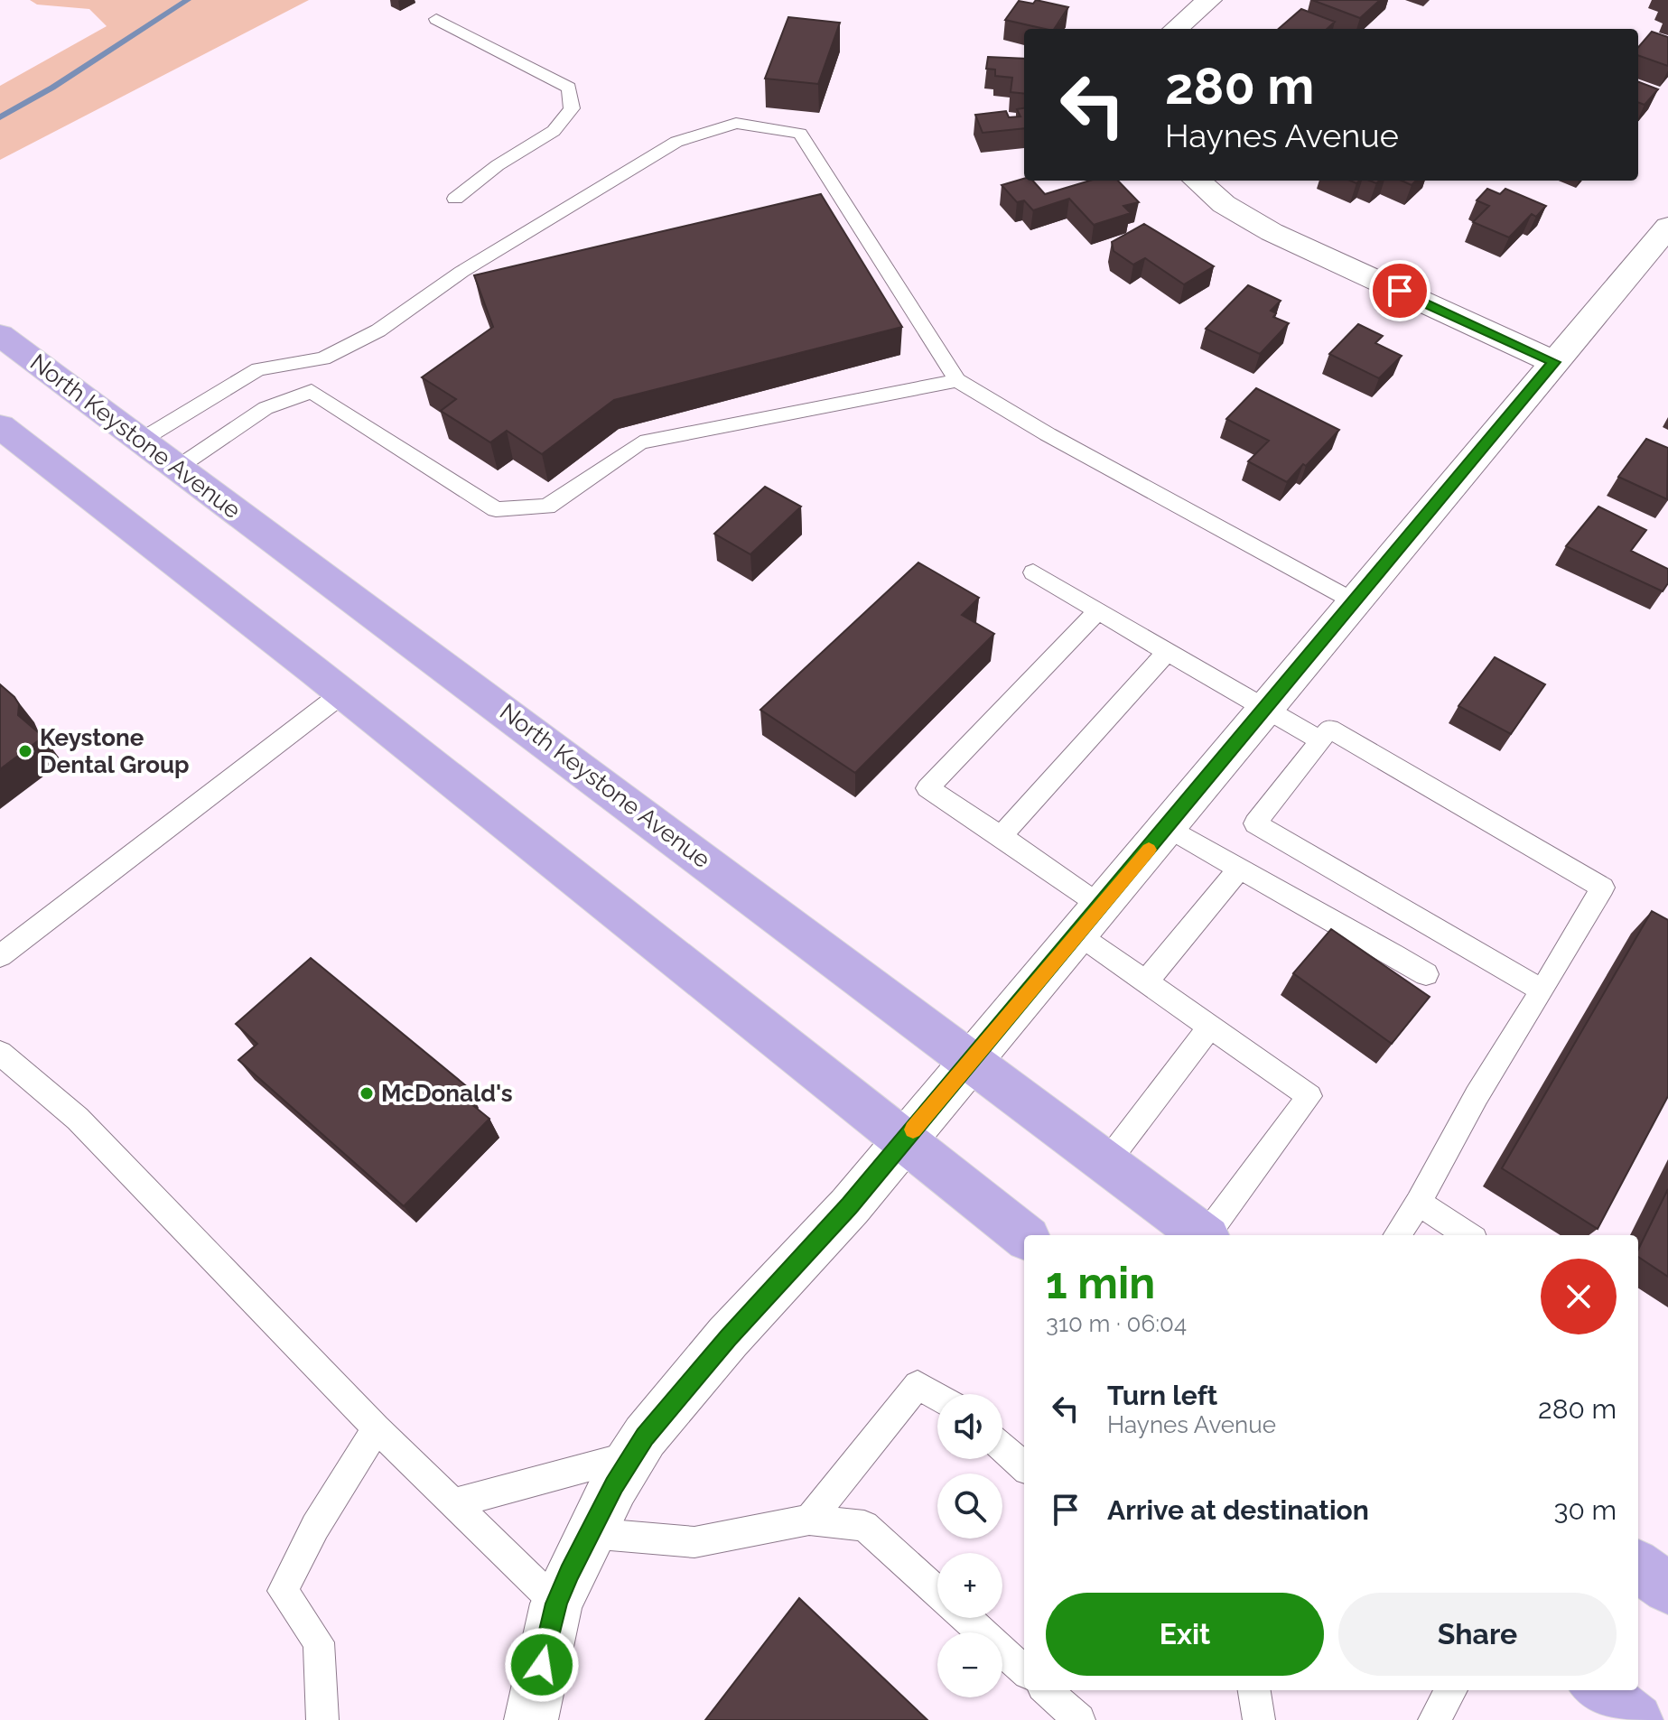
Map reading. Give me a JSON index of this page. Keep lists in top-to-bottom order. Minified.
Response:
{"streets":{"main road":["North Keystone Avenue"]},"places":["Keystone Dental Group","McDonald's"],"page":{"turn":["280 m","Haynes Avenue"],"heading":["1 min","310 m · 06:04"],"list":[{"name":"Turn left","note":"Haynes Avenue","value":"280 m"},{"name":"Arrive at destination","value":"30 m"}],"map_buttons":["+","−"],"buttons":["Exit","Share"]}}
